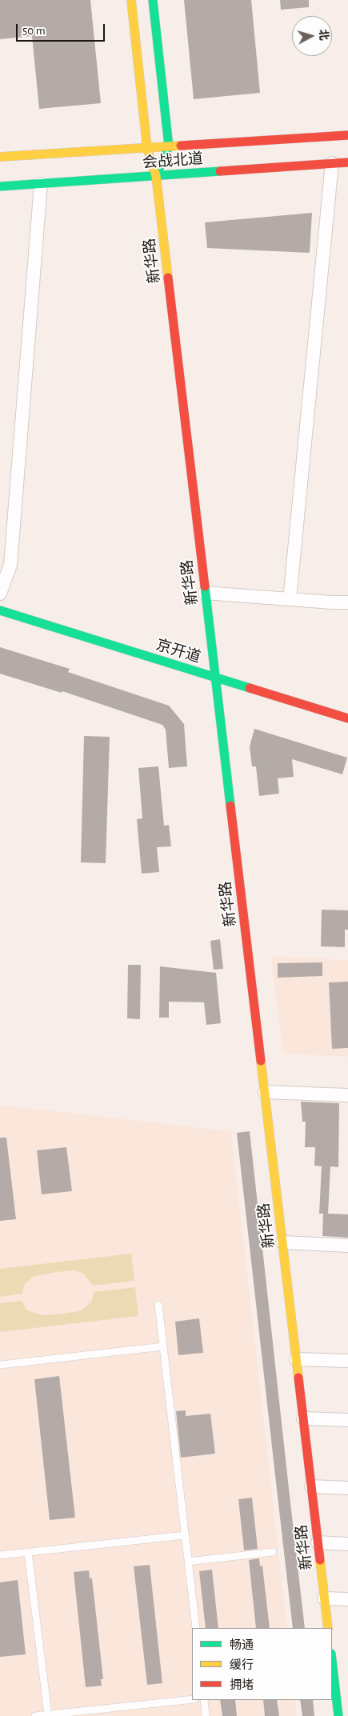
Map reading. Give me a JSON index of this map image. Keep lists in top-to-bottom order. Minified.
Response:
{"streets":{"main road":["会战北道","新华路","京开道"]},"crossings":[["会战北道","新华路"],["新华路","京开道"]],"legend":["畅通","缓行","拥堵"],"scale_bar":"50 m","north":"right"}
